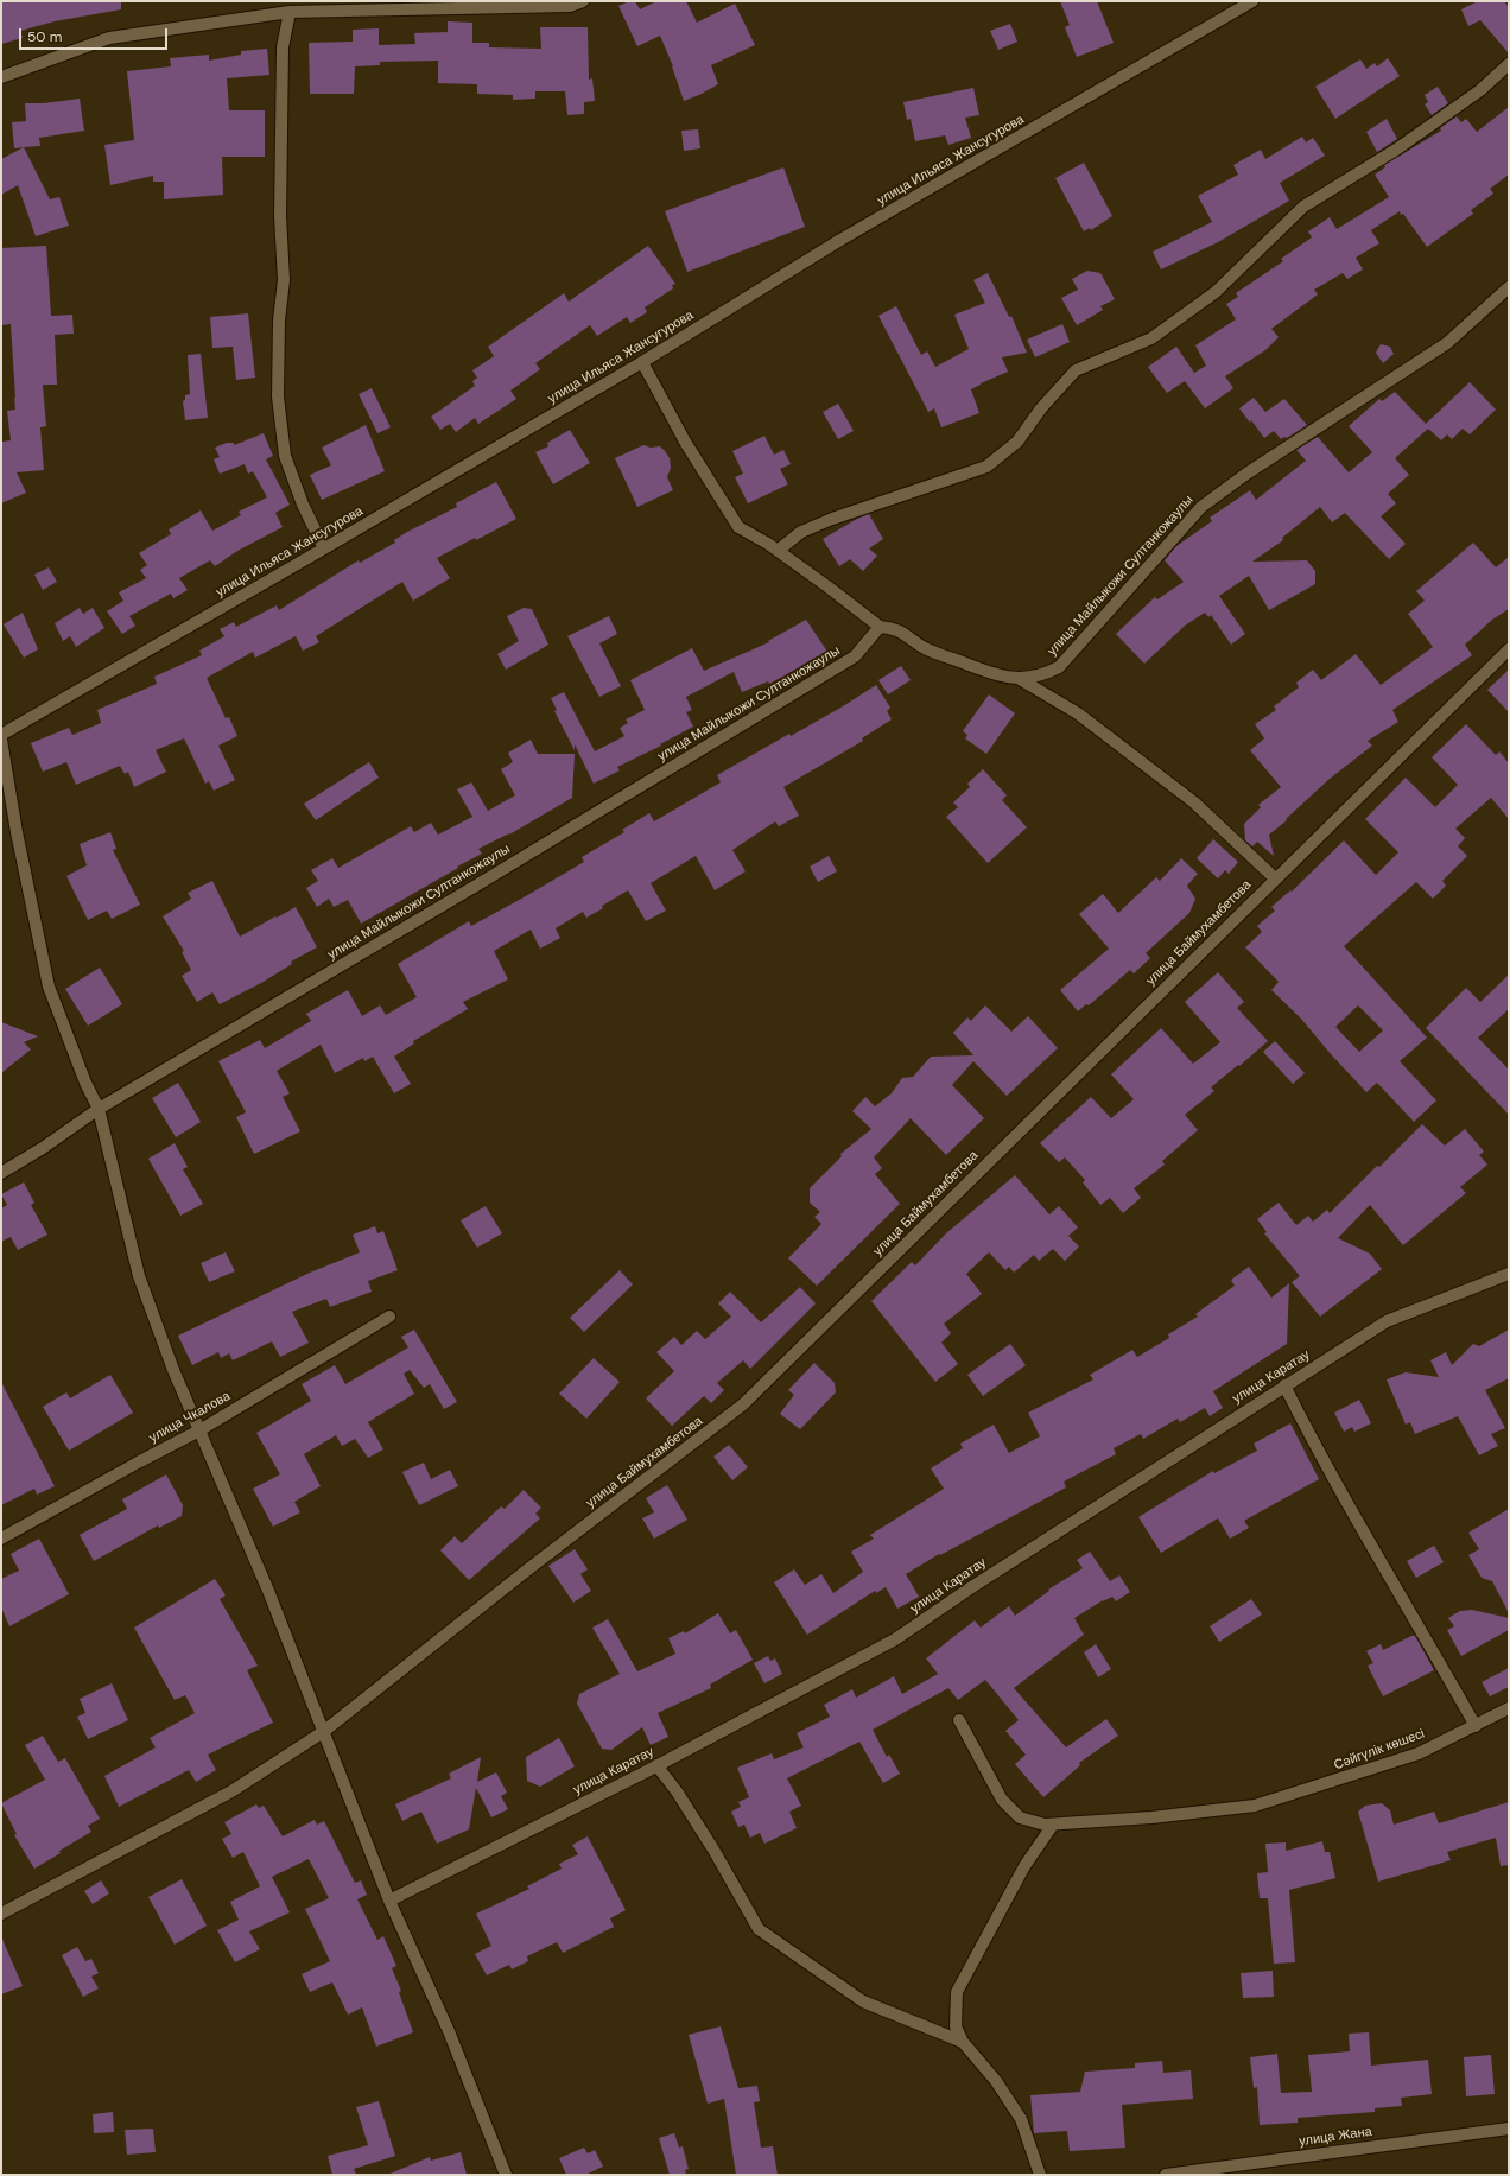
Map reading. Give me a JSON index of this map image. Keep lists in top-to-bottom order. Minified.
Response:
{"streets":{"street":["улица Ильяса Жансугурова","улица Майлыкожи Султанкожаулы","улица Баймухамбетова","улица Каратау","улица Чкалова","Сәйгүлік көшесі","улица Жана"]},"scale_bar":"50 m"}
